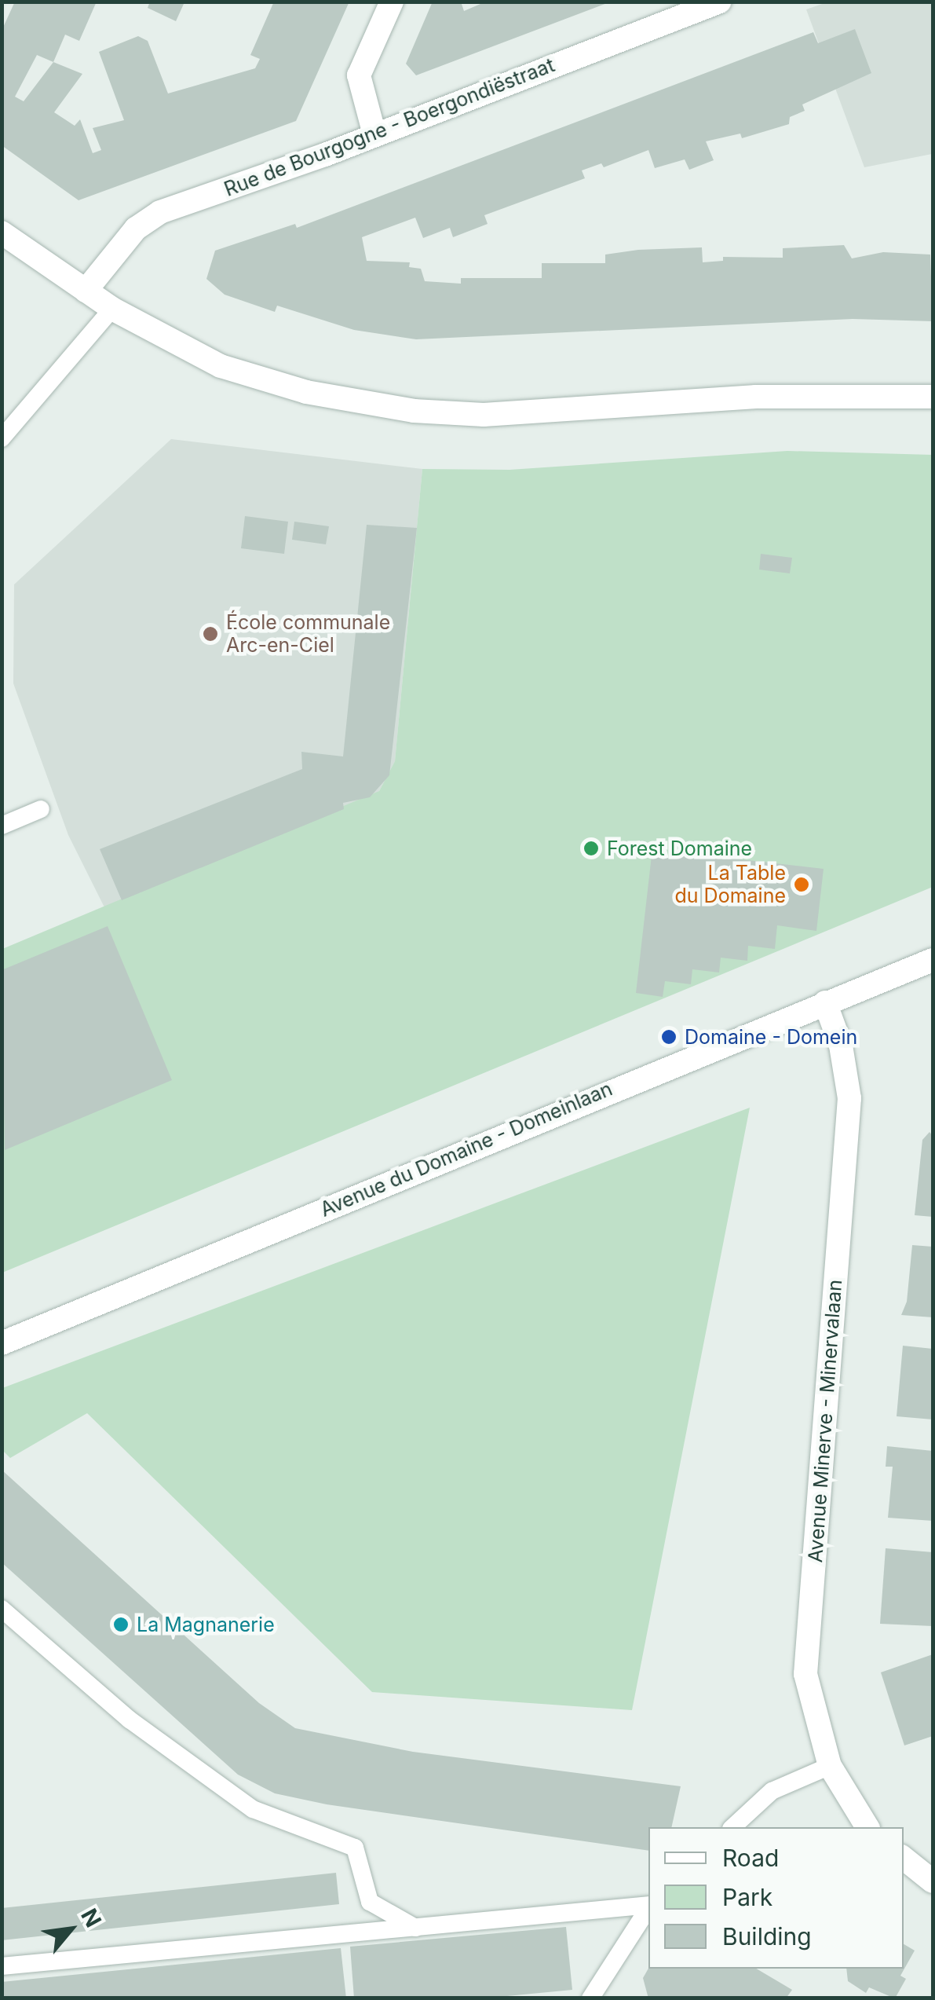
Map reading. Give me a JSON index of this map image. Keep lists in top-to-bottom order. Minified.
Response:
{"streets":{"street":["Rue de Bourgogne - Boergondiëstraat","Avenue du Domaine - Domeinlaan","Avenue Minerve - Minervalaan"]},"crossings":[["Avenue du Domaine - Domeinlaan","Avenue Minerve - Minervalaan"]],"places":["École communale Arc-en-Ciel","Forest Domaine","La Table du Domaine","Domaine - Domein","La Magnanerie"],"legend":["Road","Park","Building"],"north":"top right"}
